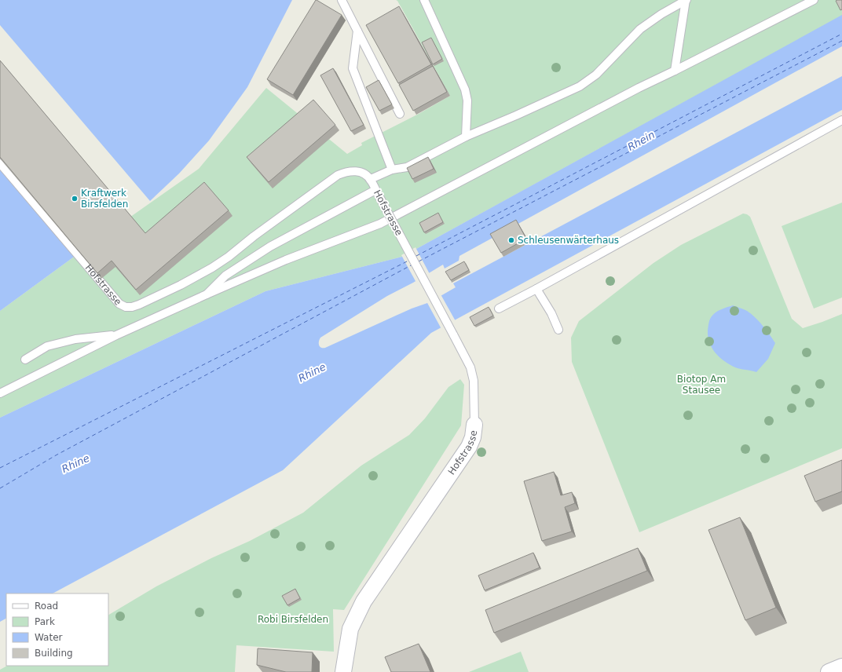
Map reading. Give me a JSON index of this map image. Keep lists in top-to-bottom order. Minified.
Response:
{"streets":{"street":["Hofstrasse"]},"water":["Rhein","Rhine"],"parks":["Biotop Am Stausee","Robi Birsfelden"],"places":["Kraftwerk Birsfelden","Schleusenwärterhaus"],"legend":["Road","Park","Water","Building"]}
